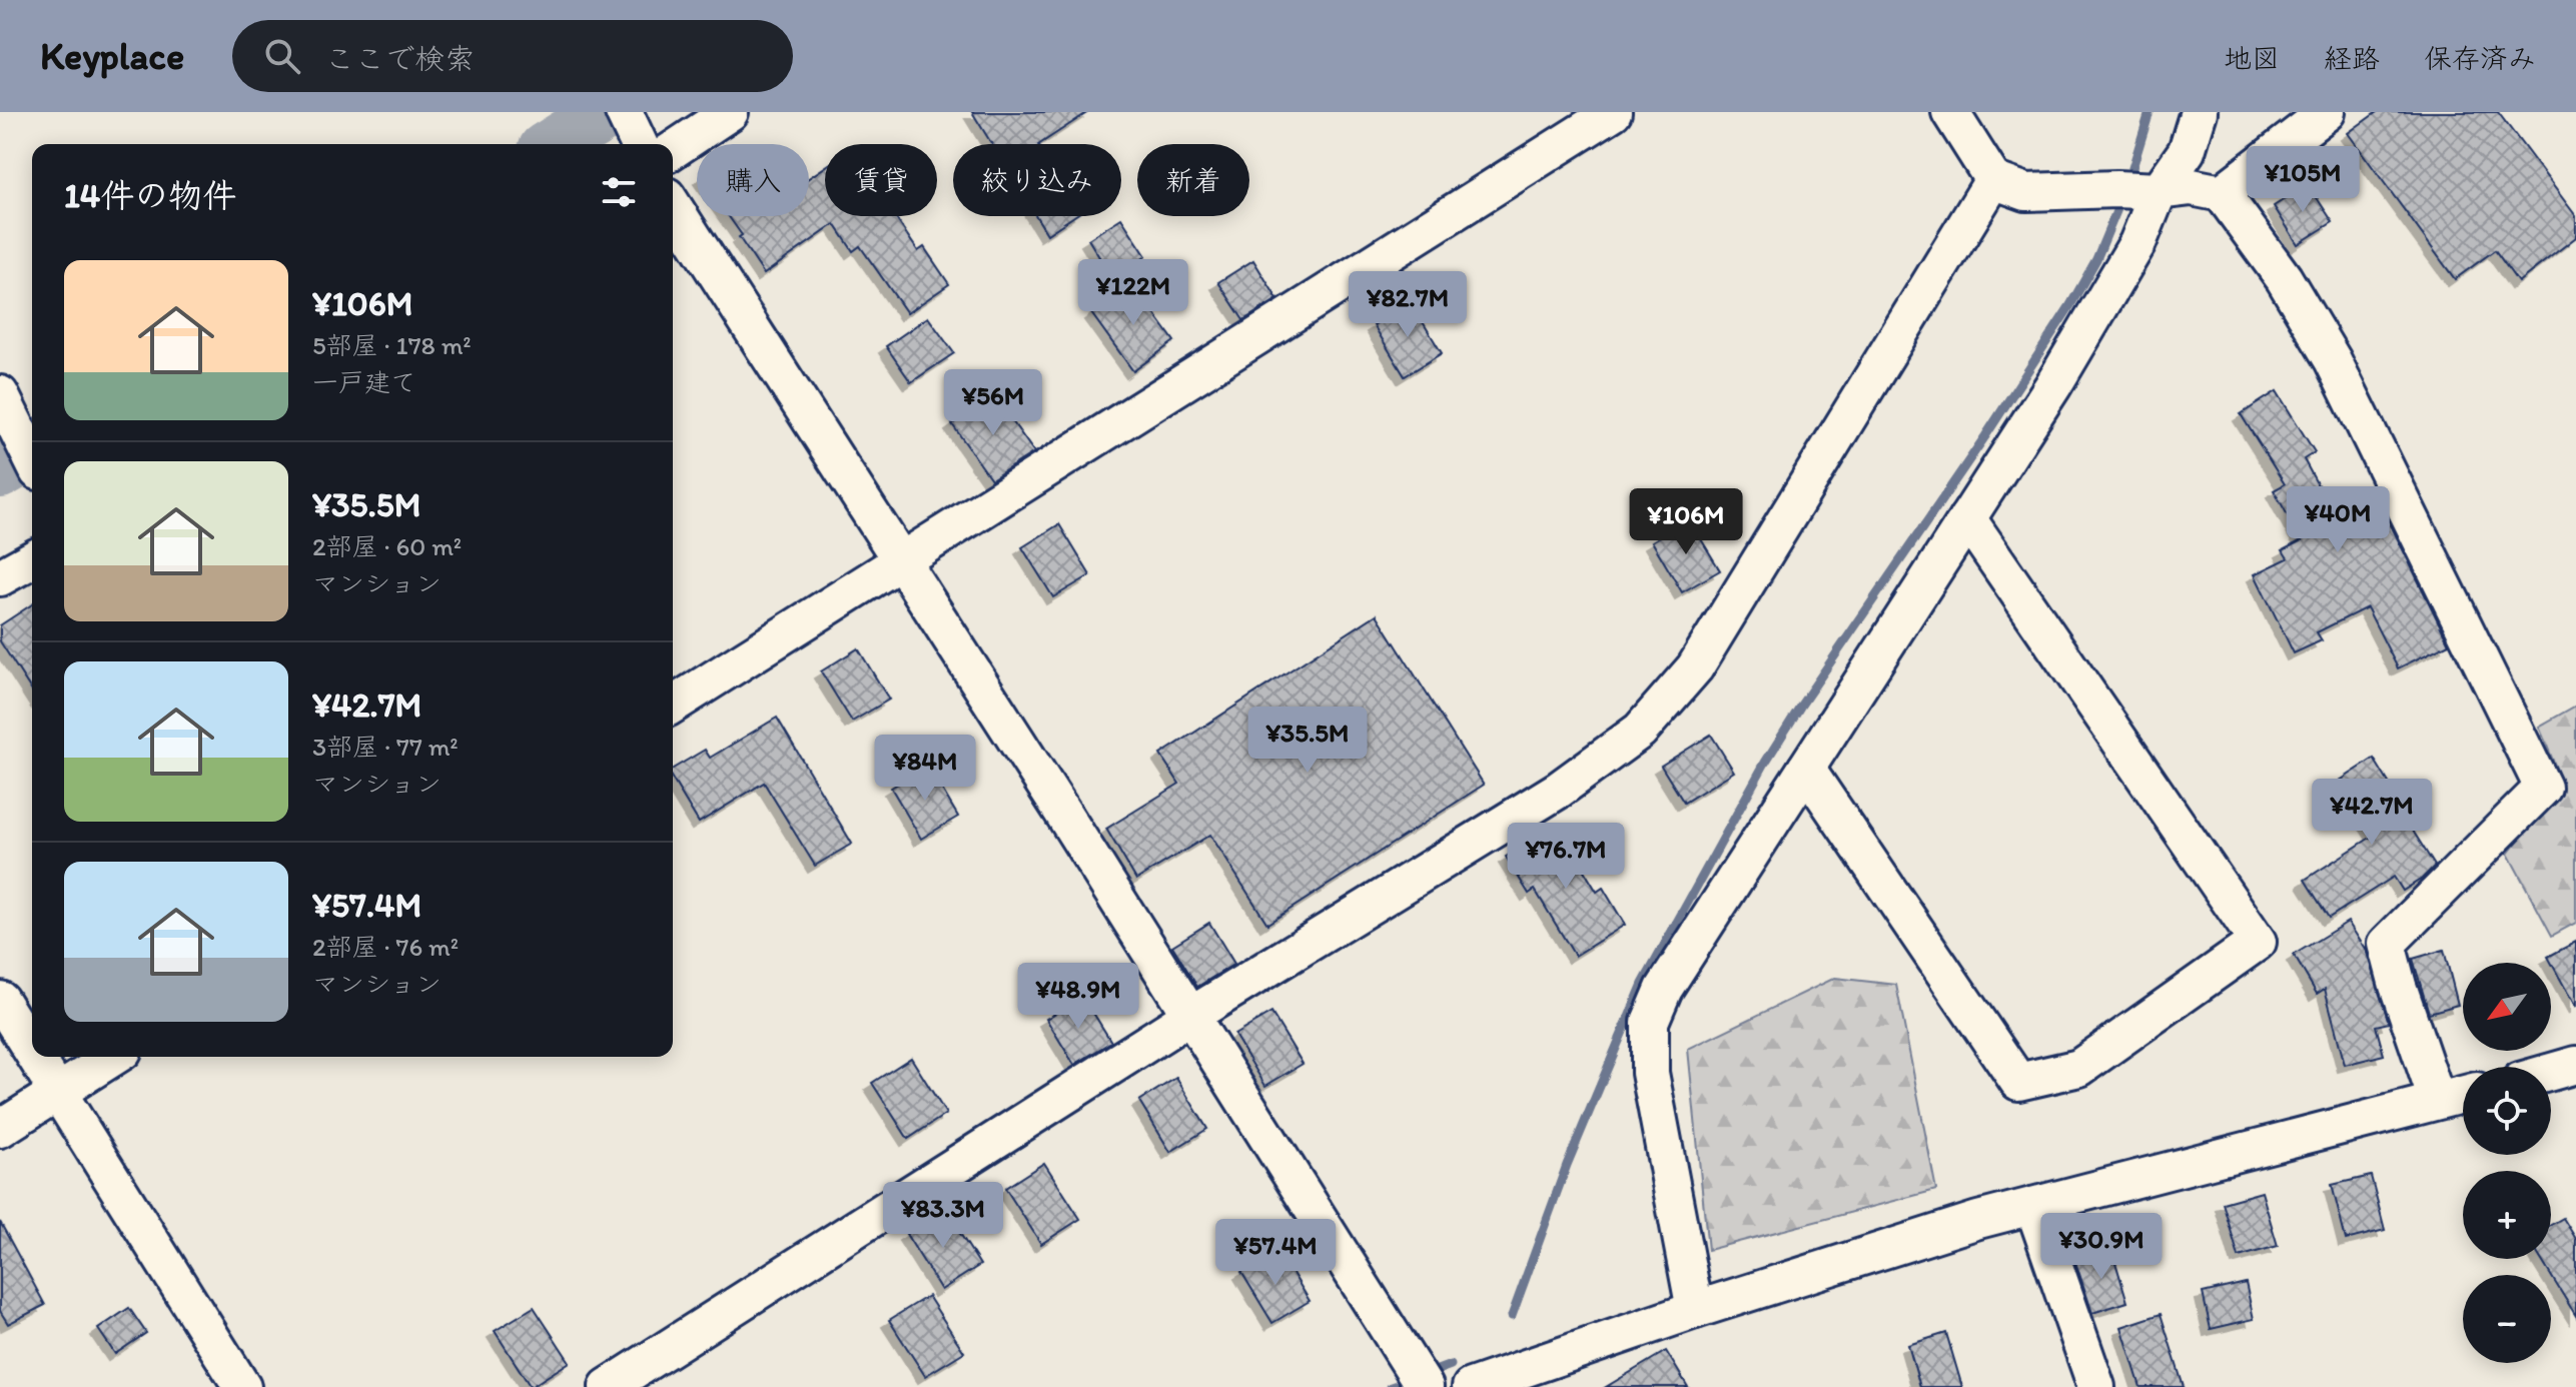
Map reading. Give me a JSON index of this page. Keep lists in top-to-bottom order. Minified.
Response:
{"north":"bottom left","page":{"header":"Keyplace","search":"ここで検索","nav":["地図","経路","保存済み"],"chip":["購入","賃貸","絞り込み","新着"],"heading":"14件の物件","price":["¥105M","¥122M","¥82.7M","¥56M","¥40M","¥106M","¥35.5M","¥84M","¥42.7M","¥76.7M","¥48.9M","¥83.3M","¥30.9M","¥57.4M"],"list":[{"name":"¥106M","note":"5部屋 · 178 m² · 一戸建て"},{"name":"¥35.5M","note":"2部屋 · 60 m² · マンション"},{"name":"¥42.7M","note":"3部屋 · 77 m² · マンション"},{"name":"¥57.4M","note":"2部屋 · 76 m² · マンション"}],"map_buttons":["+","−"]}}
